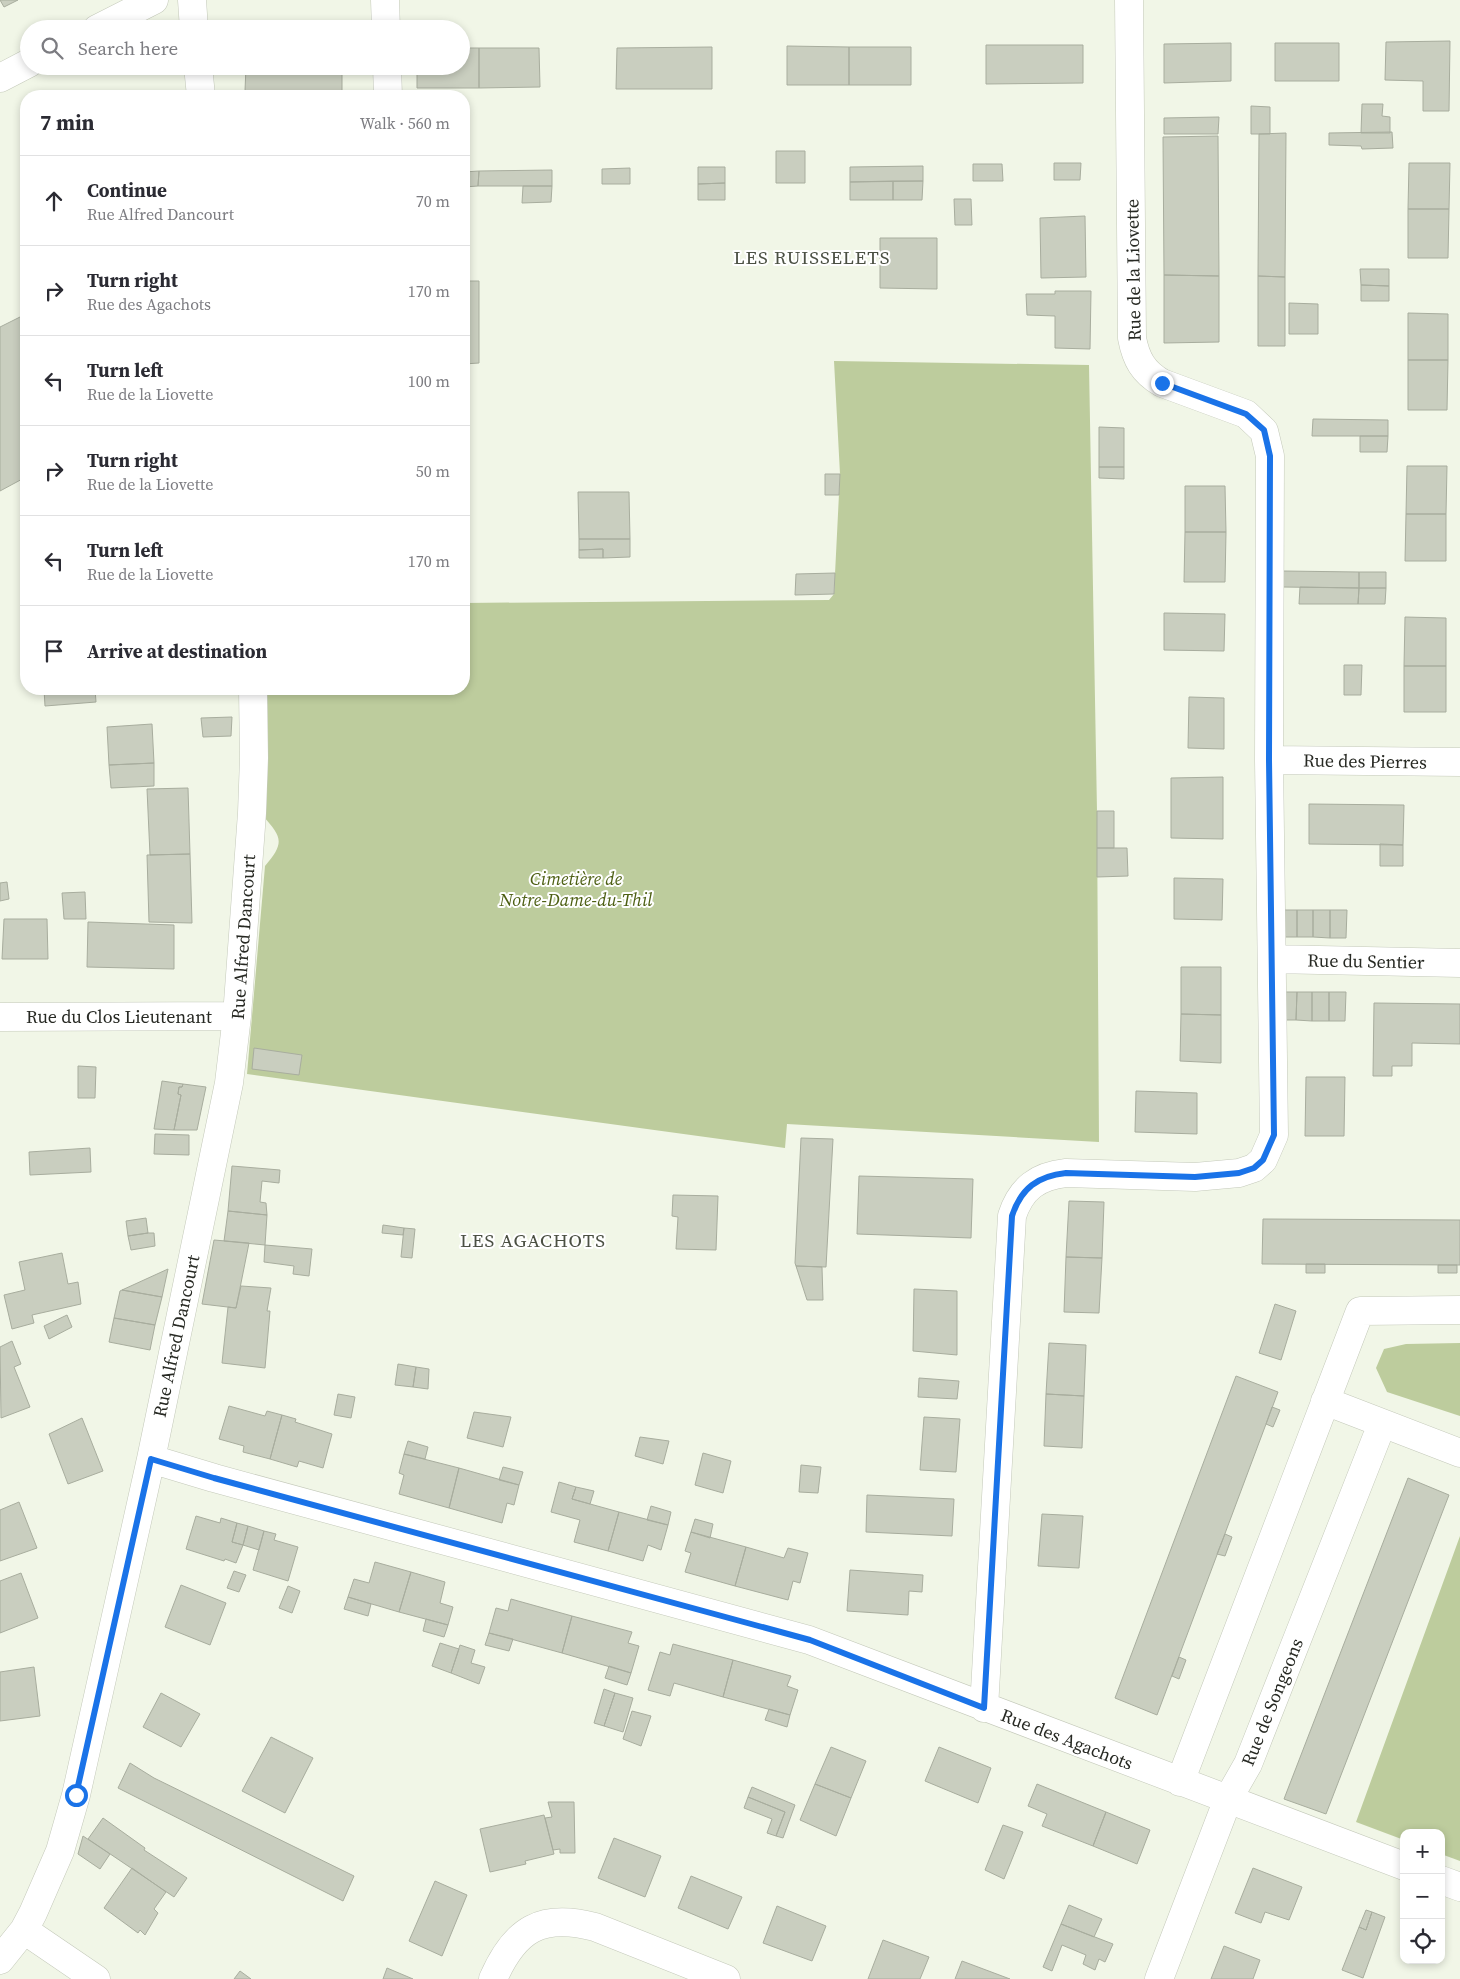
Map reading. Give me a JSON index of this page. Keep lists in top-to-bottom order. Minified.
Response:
{"streets":{"street":["Rue de la Liovette","Rue des Pierres","Rue Alfred Dancourt","Rue du Sentier","Rue du Clos Lieutenant","Rue de Songeons","Rue des Agachots"]},"crossings":[["Rue de la Liovette","Rue des Pierres"],["Rue de la Liovette","Rue du Sentier"],["Rue de la Liovette","Rue des Agachots"],["Rue Alfred Dancourt","Rue du Clos Lieutenant"],["Rue Alfred Dancourt","Rue des Agachots"],["Rue de Songeons","Rue des Agachots"]],"districts":["LES RUISSELETS","LES AGACHOTS"],"parks":["Cimetière de Notre-Dame-du-Thil"],"page":{"search":"Search here","heading":["7 min","Walk · 560 m"],"list":[["Continue","Rue Alfred Dancourt","70 m"],["Turn right","Rue des Agachots","170 m"],["Turn left","Rue de la Liovette","100 m"],["Turn right","Rue de la Liovette","50 m"],["Turn left","Rue de la Liovette","170 m"],"Arrive at destination"],"map_buttons":["+","−"]}}
